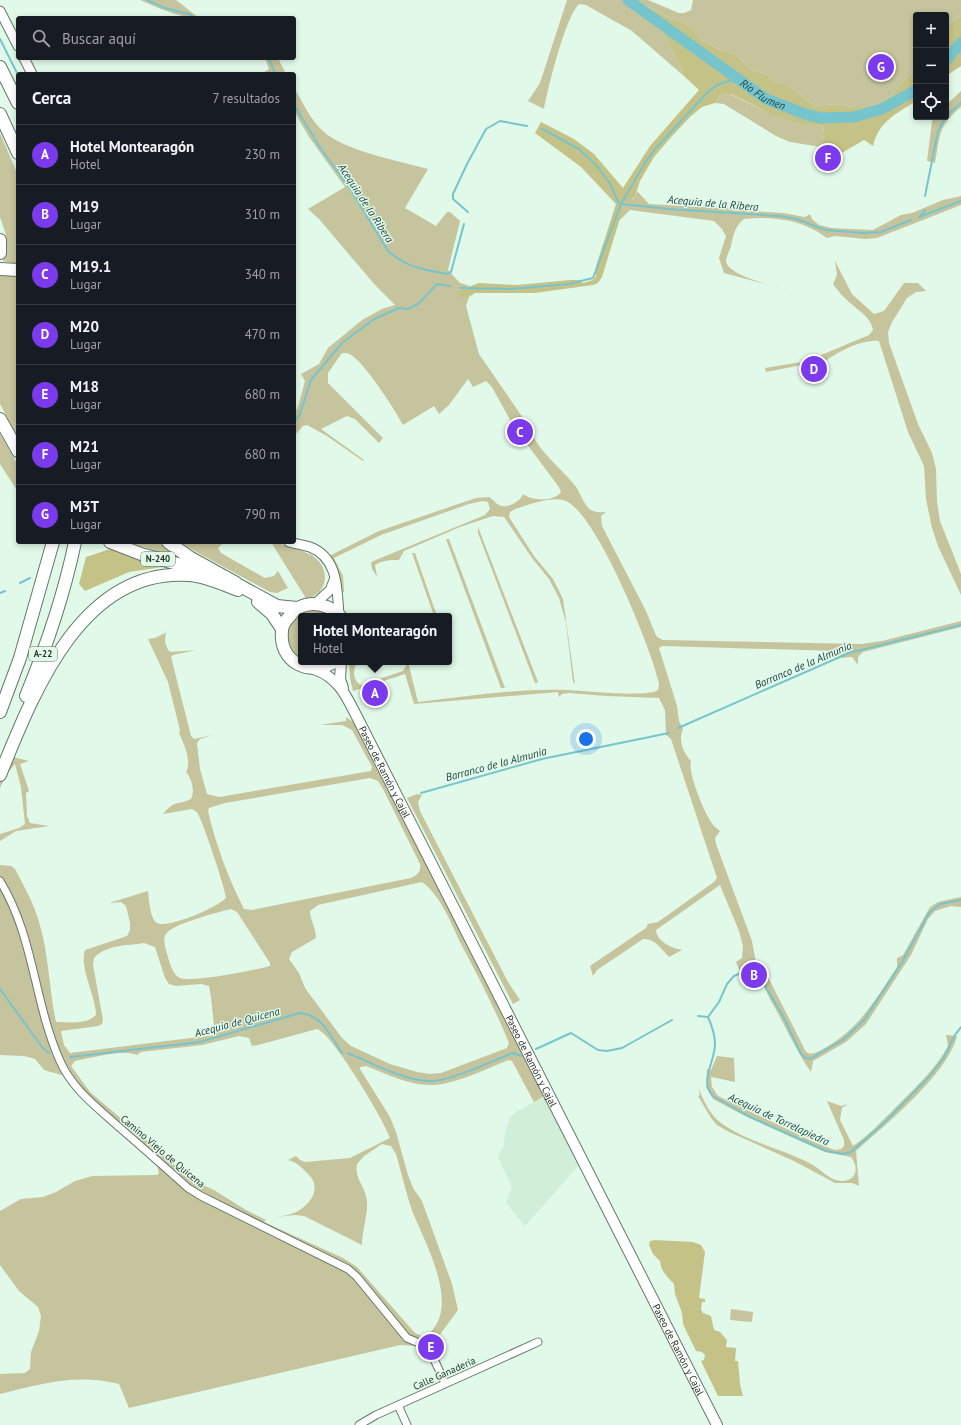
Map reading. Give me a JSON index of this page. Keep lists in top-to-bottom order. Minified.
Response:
{"streets":{"highway":["N-240","A-22"],"main road":["Paseo de Ramón y Cajal"],"street":["Camino Viejo de Quicena","Calle Ganadería"]},"crossings":[["Camino Viejo de Quicena","Calle Ganadería"]],"water":["Río Flumen","Acequia de la Ribera","Barranco de la Almunia","Acequia de Quicena","Acequia de Torrelapiedra"],"page":{"map_buttons":["+","−"],"search":"Buscar aquí","pins":["G","F","D","C","A","B","E"],"heading":["Cerca","7 resultados"],"list":[{"mark":"A","name":"Hotel Montearagón","note":"Hotel","value":"230 m"},{"mark":"B","name":"M19","note":"Lugar","value":"310 m"},{"mark":"C","name":"M19.1","note":"Lugar","value":"340 m"},{"mark":"D","name":"M20","note":"Lugar","value":"470 m"},{"mark":"E","name":"M18","note":"Lugar","value":"680 m"},{"mark":"F","name":"M21","note":"Lugar","value":"680 m"},{"mark":"G","name":"M3T","note":"Lugar","value":"790 m"}],"popup":["Hotel Montearagón","Hotel"]}}
